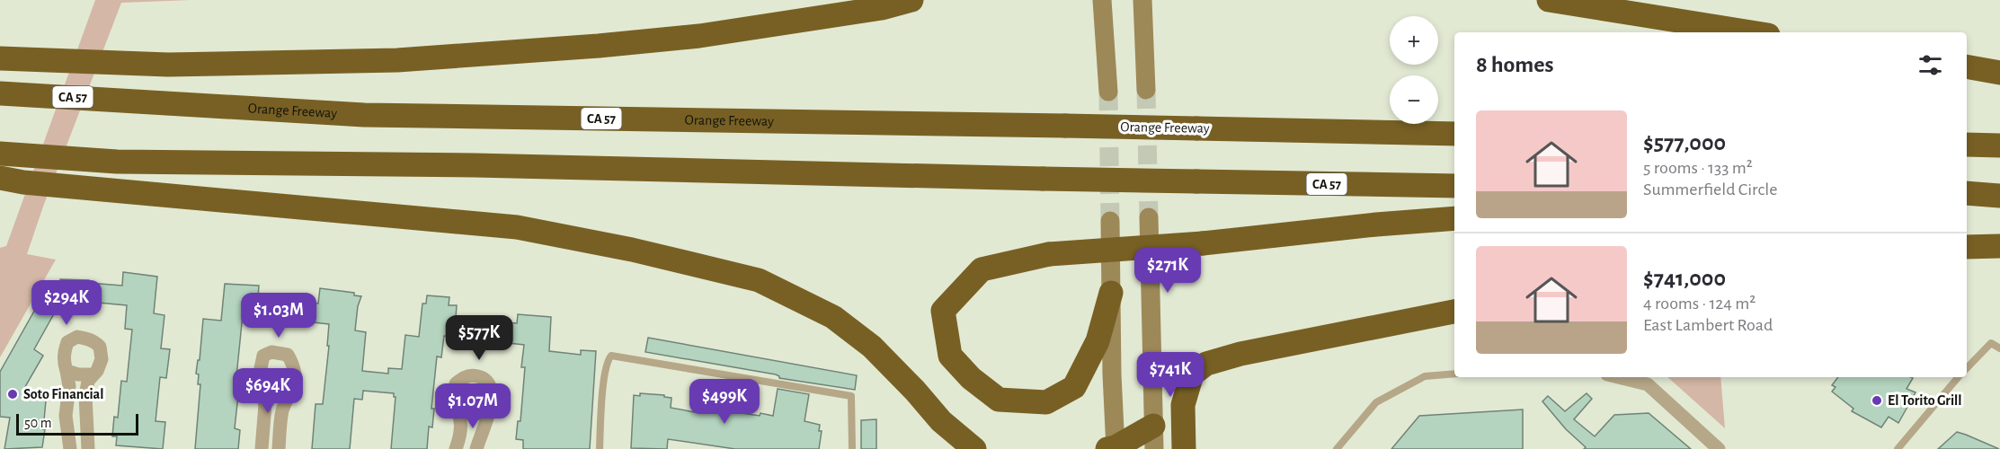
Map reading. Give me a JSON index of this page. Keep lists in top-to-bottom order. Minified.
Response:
{"streets":{"highway":["CA 57","Orange Freeway"]},"places":["Soto Financial","El Torito Grill"],"scale_bar":"50 m","page":{"map_buttons":["+","−"],"heading":"8 homes","list":[{"name":"$577,000","note":"5 rooms · 133 m² · Summerfield Circle"},{"name":"$741,000","note":"4 rooms · 124 m² · East Lambert Road"}],"price":["$271K","$294K","$1.03M","$577K","$741K","$694K","$499K","$1.07M"],"scale":"50 m"}}
